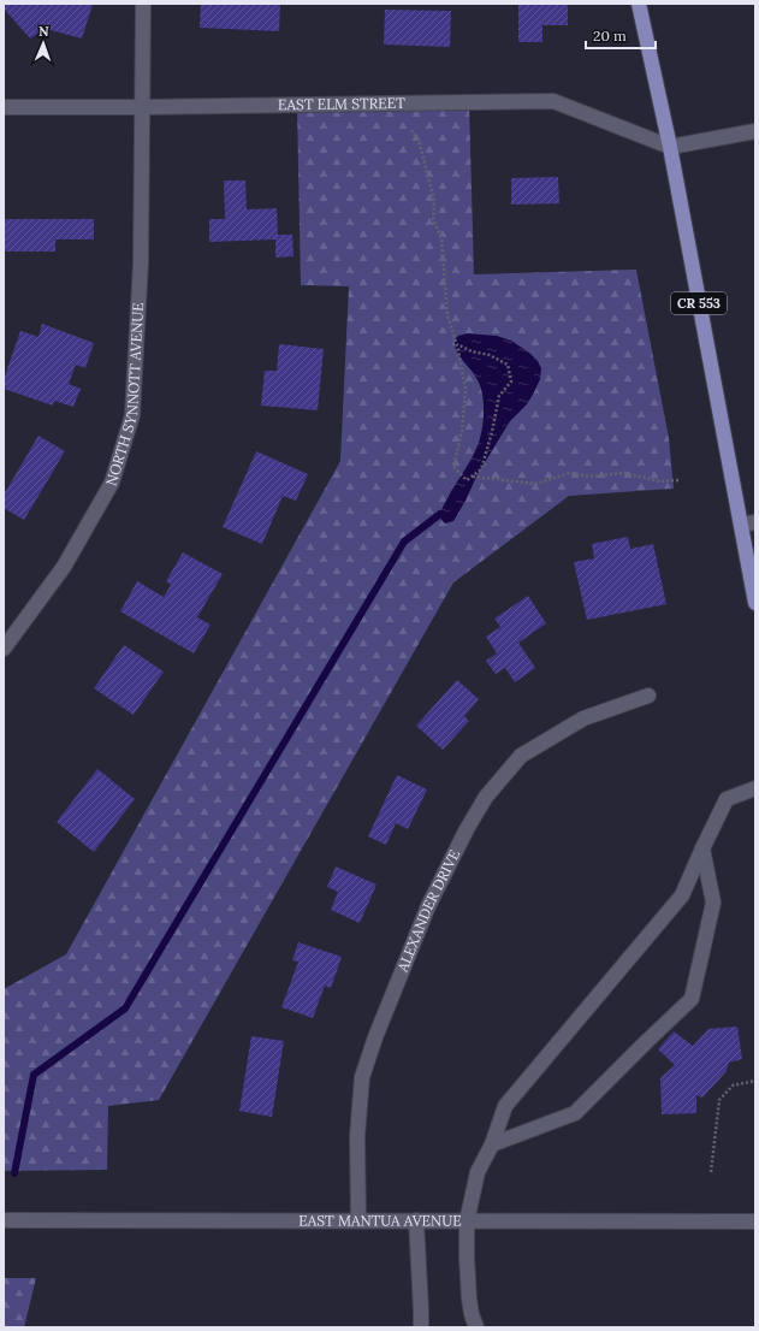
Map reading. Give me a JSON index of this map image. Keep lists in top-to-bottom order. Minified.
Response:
{"streets":{"main road":["CR 553"],"street":["EAST ELM STREET","NORTH SYNNOTT AVENUE","ALEXANDER DRIVE","EAST MANTUA AVENUE"]},"crossings":[["EAST ELM STREET","CR 553"],["EAST ELM STREET","NORTH SYNNOTT AVENUE"],["ALEXANDER DRIVE","EAST MANTUA AVENUE"]],"scale_bar":"20 m","north":"top"}
